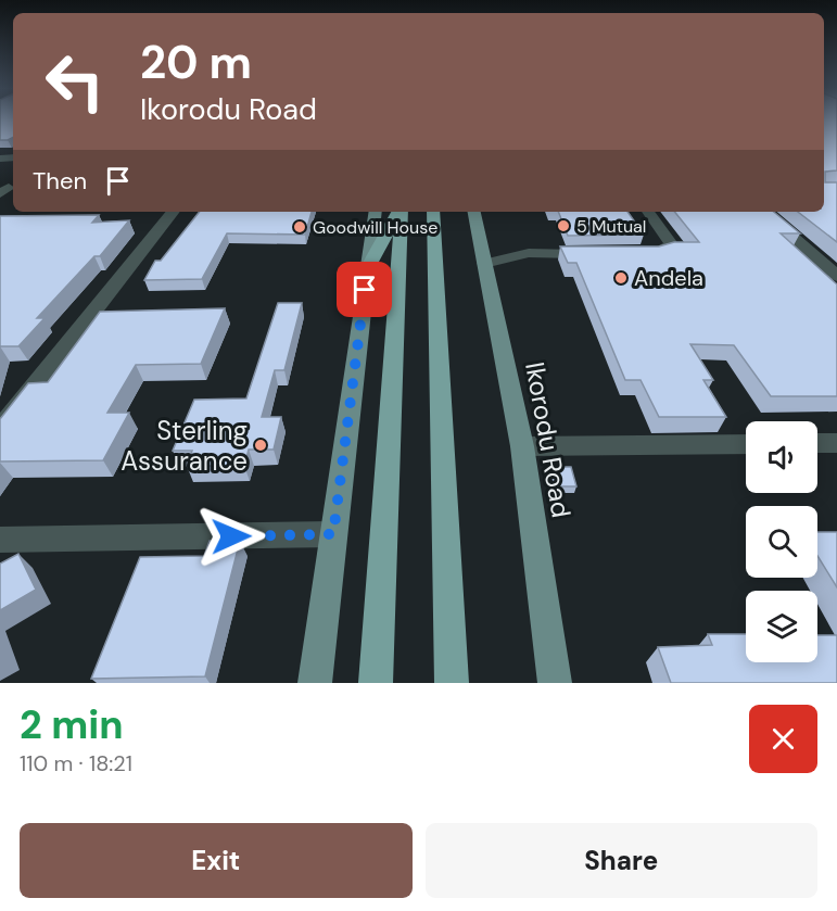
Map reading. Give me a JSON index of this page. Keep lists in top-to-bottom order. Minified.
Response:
{"streets":{"main road":["Ikorodu Road"]},"places":["5 Mutual","Goodwill House","Andela","Sterling Assurance"],"page":{"turn":["20 m","Ikorodu Road"],"then":"Then","heading":["2 min","110 m · 18:21"],"buttons":["Exit","Share"]}}
